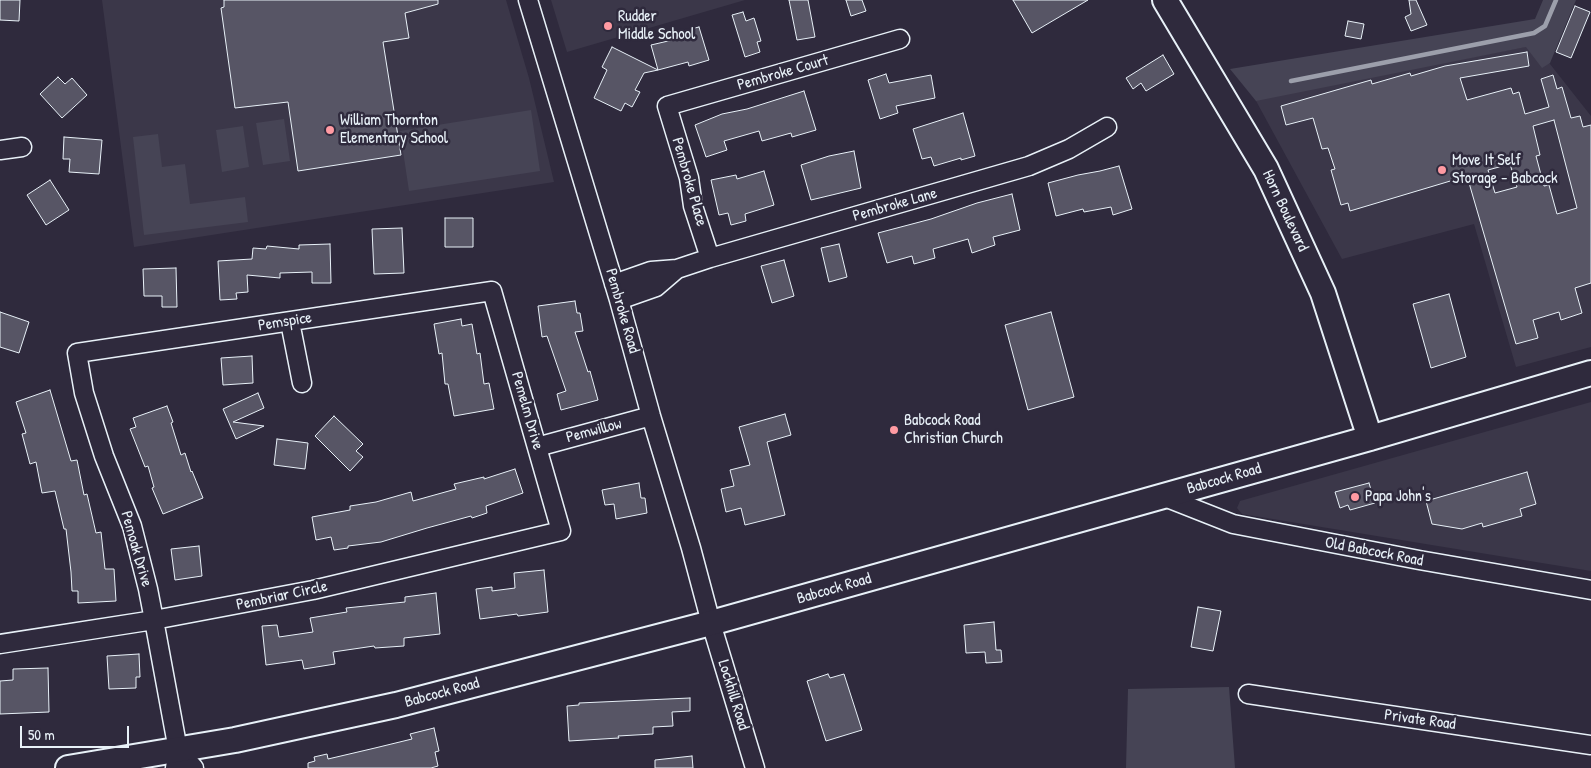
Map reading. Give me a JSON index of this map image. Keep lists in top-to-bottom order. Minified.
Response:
{"streets":{"main road":["Horn Boulevard","Babcock Road"],"street":["Pembroke Court","Pembroke Place","Pembroke Lane","Pembroke Road","Pemspice","Pemelm Drive","Pemwillow","Pemoak Drive","Old Babcock Road","Pembriar Circle","Lockhill Road","Private Road"]},"crossings":[["Pembroke Court","Pembroke Place"],["Pembroke Place","Pembroke Lane"],["Pembroke Lane","Pembroke Road"],["Horn Boulevard","Babcock Road"],["Pembroke Road","Pemwillow"],["Pembroke Road","Babcock Road"],["Pembroke Road","Lockhill Road"],["Pemspice","Pemelm Drive"],["Pemspice","Pemoak Drive"],["Pemelm Drive","Pemwillow"],["Pemelm Drive","Pembriar Circle"],["Babcock Road","Pemoak Drive"],["Babcock Road","Old Babcock Road"],["Babcock Road","Lockhill Road"],["Pemoak Drive","Pembriar Circle"]],"places":["Rudder Middle School","William Thornton Elementary School","Move It Self Storage - Babcock","Babcock Road Christian Church","Papa John's"],"scale_bar":"50 m"}
